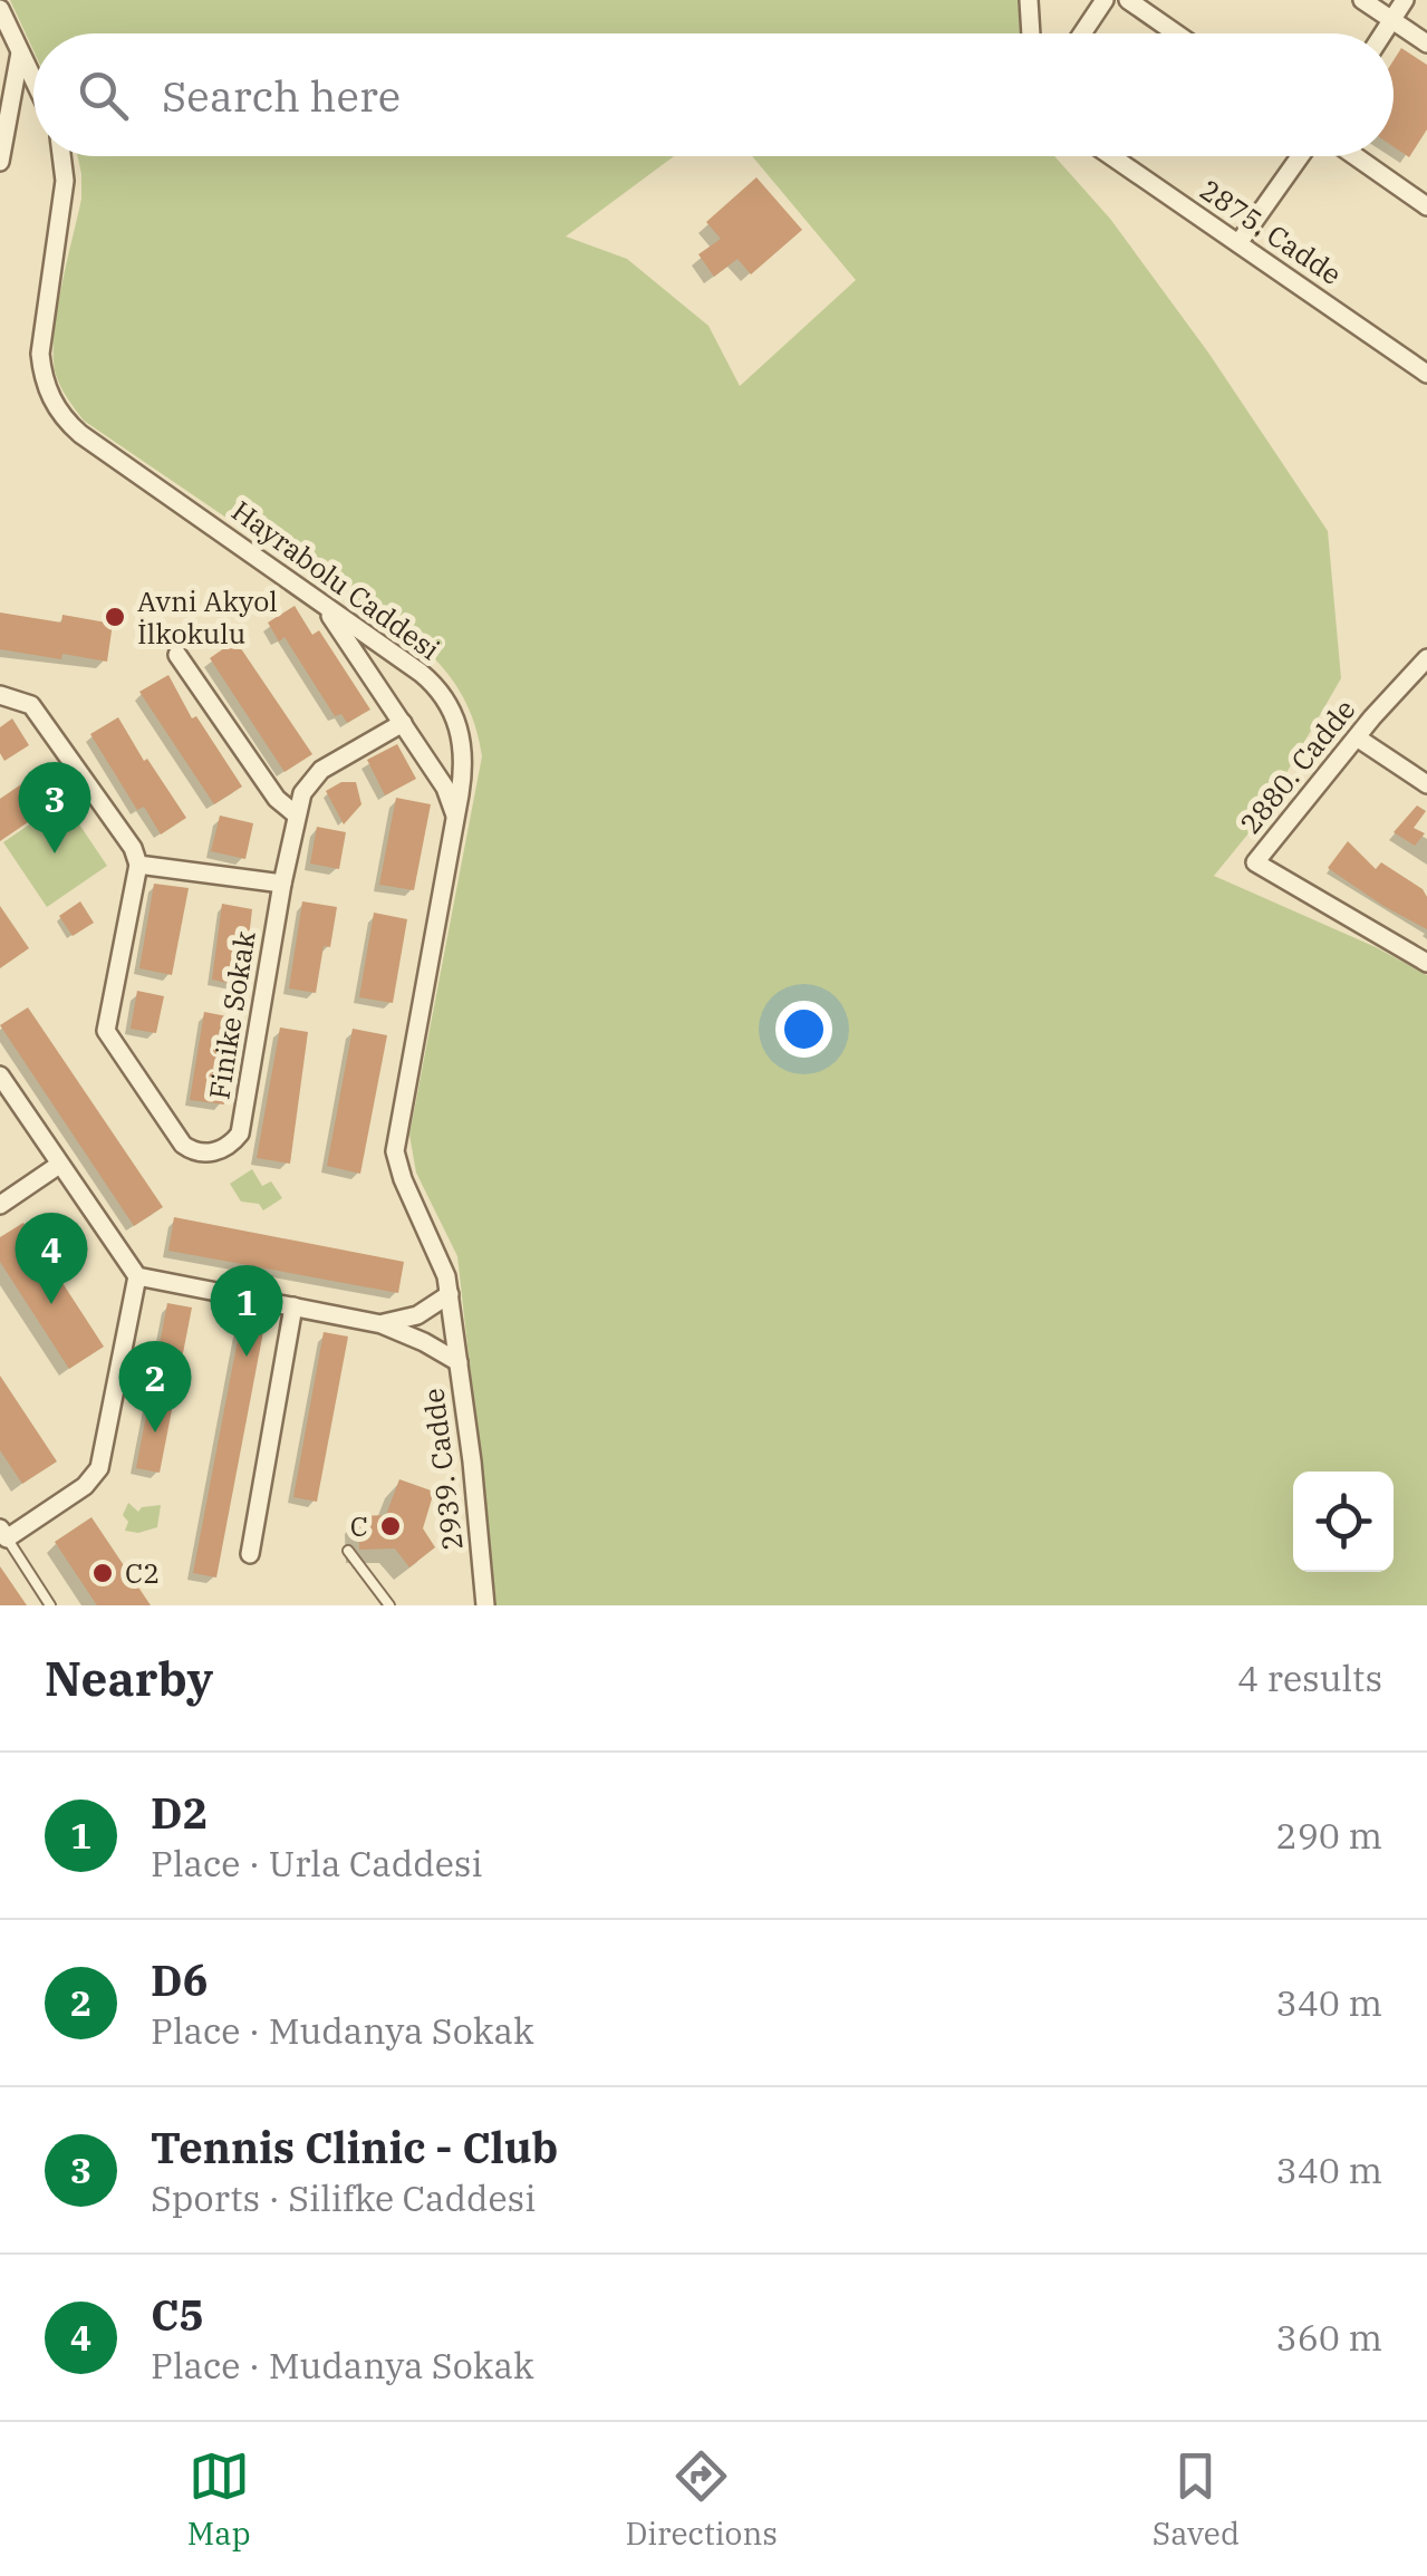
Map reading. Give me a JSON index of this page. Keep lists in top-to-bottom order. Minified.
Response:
{"streets":{"street":["2875. Cadde","Hayrabolu Caddesi","2880. Cadde","Finike Sokak","2939. Cadde"]},"crossings":[["Hayrabolu Caddesi","2939. Cadde"]],"places":["Avni Akyol İlkokulu","C","C2"],"page":{"search":"Search here","pins":["3","4","1","2"],"heading":["Nearby","4 results"],"list":[{"mark":"1","name":"D2","note":"Place · Urla Caddesi","value":"290 m"},{"mark":"2","name":"D6","note":"Place · Mudanya Sokak","value":"340 m"},{"mark":"3","name":"Tennis Clinic - Club","note":"Sports · Silifke Caddesi","value":"340 m"},{"mark":"4","name":"C5","note":"Place · Mudanya Sokak","value":"360 m"}],"nav":["Map","Directions","Saved"]}}
